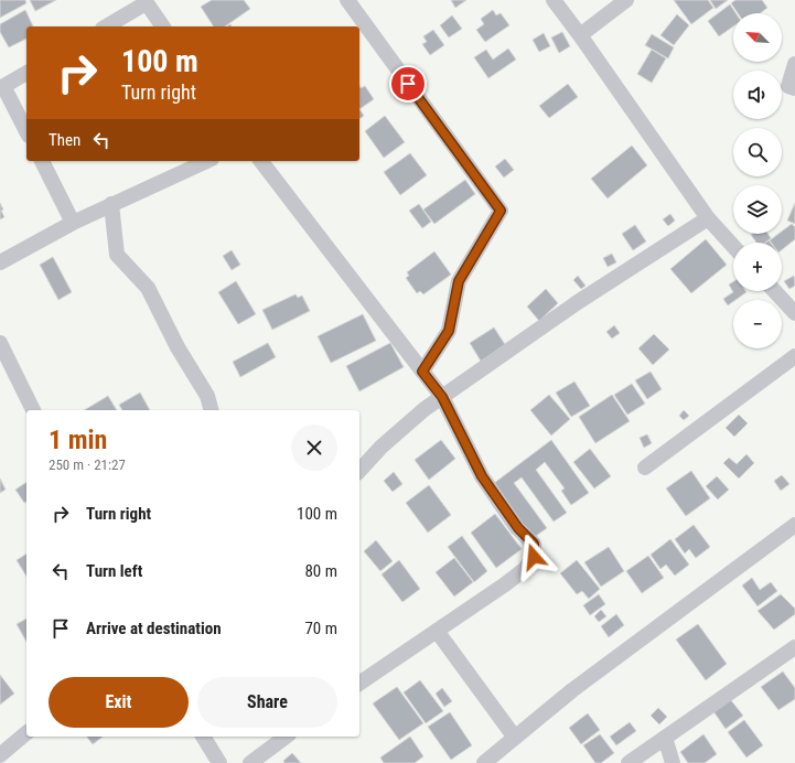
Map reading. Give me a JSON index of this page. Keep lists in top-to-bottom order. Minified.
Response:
{"north":"top left","page":{"map_buttons":["+","−"],"turn":["100 m","Turn right"],"then":"Then","heading":["1 min","250 m · 21:27"],"list":[{"name":"Turn right","value":"100 m"},{"name":"Turn left","value":"80 m"},{"name":"Arrive at destination","value":"70 m"}],"buttons":["Exit","Share"]}}
